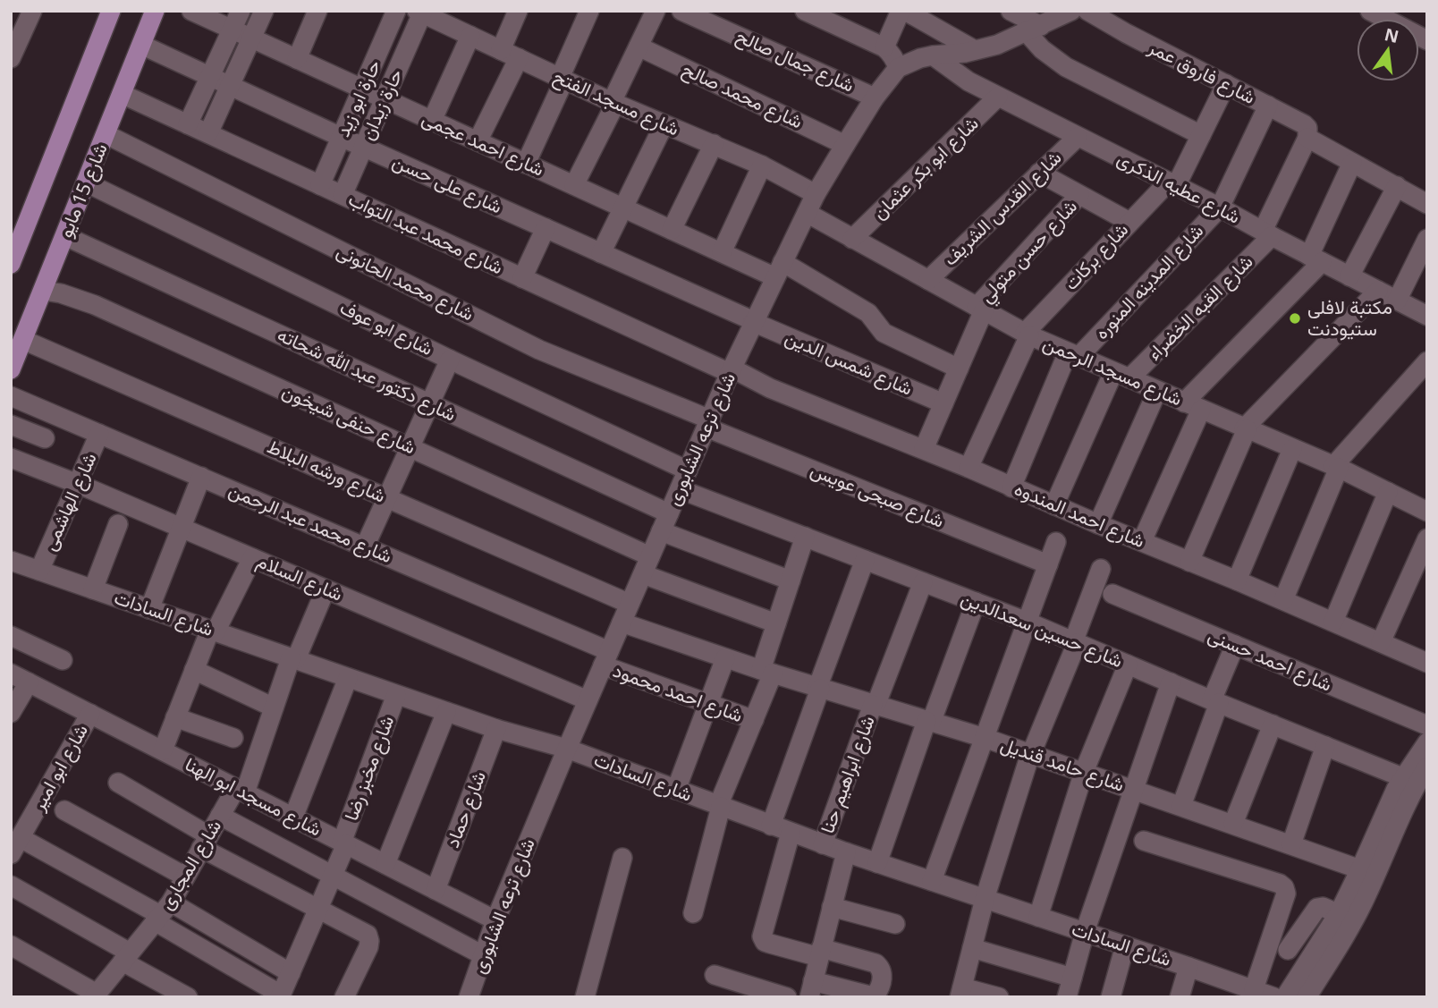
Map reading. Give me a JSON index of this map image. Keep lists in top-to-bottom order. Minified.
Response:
{"streets":{"main road":["شارع 15 مايو"],"street":["شارع جمال صالح","شارع فاروق عمر","شارع محمد صالح","حارة ابو زيد","شارع مسجد الفتح","حارة زيدان","شارع احمد عجمى","شارع ابو بكر عثمان","شارع على حسن","شارع عطيه الذكرى","شارع القدس الشريف","شارع محمد عبد التواب","شارع حسن متولي","شارع بركات","شارع المدينه المنوره","شارع محمد الحانونى","شارع القبه الخضراء","شارع ابو عوف","شارع شمس الدين","شارع مسجد الرحمن","شارع دكتور عبد الله شحاته","شارع حنفى شيخون","شارع ترعه الشابورى","شارع ورشه البلاط","شارع صبحى عويس","شارع الهاشمى","شارع احمد المندوه","شارع محمد عبد الرحمن","شارع السلام","شارع السادات","شارع حسين سعدالدين","شارع احمد حسنى","شارع احمد محمود","شارع حامد قنديل","شارع ابو امير","شارع مخبز رضا","شارع ابراهيم حنا","شارع مسجد ابو الهنا","شارع حماد","شارع المجارى"]},"crossings":[["شارع جمال صالح","شارع ترعه الشابورى"],["شارع فاروق عمر","شارع بركات"],["شارع فاروق عمر","شارع المدينه المنوره"],["شارع فاروق عمر","شارع القبه الخضراء"],["شارع محمد صالح","شارع ترعه الشابورى"],["حارة ابو زيد","شارع احمد عجمى"],["حارة ابو زيد","شارع على حسن"],["حارة ابو زيد","شارع محمد عبد التواب"],["شارع مسجد الفتح","حارة زيدان"],["شارع مسجد الفتح","شارع ترعه الشابورى"],["حارة زيدان","شارع احمد عجمى"],["حارة زيدان","شارع على حسن"],["حارة زيدان","شارع محمد عبد التواب"],["شارع احمد عجمى","شارع حسن متولي"],["شارع احمد عجمى","شارع ترعه الشابورى"],["شارع ابو بكر عثمان","شارع عطيه الذكرى"],["شارع ابو بكر عثمان","شارع مسجد الرحمن"],["شارع على حسن","شارع 15 مايو"],["شارع على حسن","شارع شمس الدين"],["شارع على حسن","شارع ترعه الشابورى"],["شارع عطيه الذكرى","شارع القدس الشريف"],["شارع عطيه الذكرى","شارع بركات"],["شارع عطيه الذكرى","شارع المدينه المنوره"],["شارع عطيه الذكرى","شارع القبه الخضراء"],["شارع 15 مايو","شارع محمد عبد التواب"],["شارع 15 مايو","شارع محمد الحانونى"],["شارع 15 مايو","شارع ابو عوف"],["شارع 15 مايو","شارع دكتور عبد الله شحاته"],["شارع 15 مايو","شارع حنفى شيخون"],["شارع 15 مايو","شارع ورشه البلاط"],["شارع القدس الشريف","شارع مسجد الرحمن"],["شارع محمد عبد التواب","شارع ترعه الشابورى"],["شارع محمد عبد التواب","شارع احمد المندوه"],["شارع حسن متولي","شارع شمس الدين"],["شارع حسن متولي","شارع مسجد الرحمن"],["شارع حسن متولي","شارع احمد المندوه"],["شارع بركات","شارع مسجد الرحمن"],["شارع بركات","شارع احمد المندوه"],["شارع المدينه المنوره","شارع مسجد الرحمن"],["شارع محمد الحانونى","شارع ترعه الشابورى"],["شارع محمد الحانونى","شارع صبحى عويس"],["شارع القبه الخضراء","شارع مسجد الرحمن"],["شارع ابو عوف","شارع ترعه الشابورى"],["شارع شمس الدين","شارع ترعه الشابورى"],["شارع مسجد الرحمن","شارع ترعه الشابورى"],["شارع دكتور عبد الله شحاته","شارع ترعه الشابورى"],["شارع حنفى شيخون","شارع ترعه الشابورى"],["شارع ترعه الشابورى","شارع ورشه البلاط"],["شارع ترعه الشابورى","شارع صبحى عويس"],["شارع ترعه الشابورى","شارع احمد المندوه"],["شارع ترعه الشابورى","شارع محمد عبد الرحمن"],["شارع ترعه الشابورى","شارع السلام"],["شارع ترعه الشابورى","شارع السادات"],["شارع ترعه الشابورى","شارع حسين سعدالدين"],["شارع ترعه الشابورى","شارع احمد محمود"],["شارع ترعه الشابورى","شارع حامد قنديل"],["شارع ترعه الشابورى","شارع مسجد ابو الهنا"],["شارع الهاشمى","شارع محمد عبد الرحمن"],["شارع الهاشمى","شارع السلام"],["شارع الهاشمى","شارع السادات"],["شارع محمد عبد الرحمن","شارع احمد محمود"],["شارع السلام","شارع المجارى"],["شارع السادات","شارع مخبز رضا"],["شارع السادات","شارع ابراهيم حنا"],["شارع السادات","شارع حماد"],["شارع السادات","شارع المجارى"],["شارع حسين سعدالدين","شارع ابراهيم حنا"],["شارع حامد قنديل","شارع ابراهيم حنا"],["شارع ابو امير","شارع مسجد ابو الهنا"],["شارع مخبز رضا","شارع مسجد ابو الهنا"],["شارع مسجد ابو الهنا","شارع حماد"],["شارع مسجد ابو الهنا","شارع المجارى"]],"places":["مكتبة لافلى ستيودنت"],"north":"top"}
